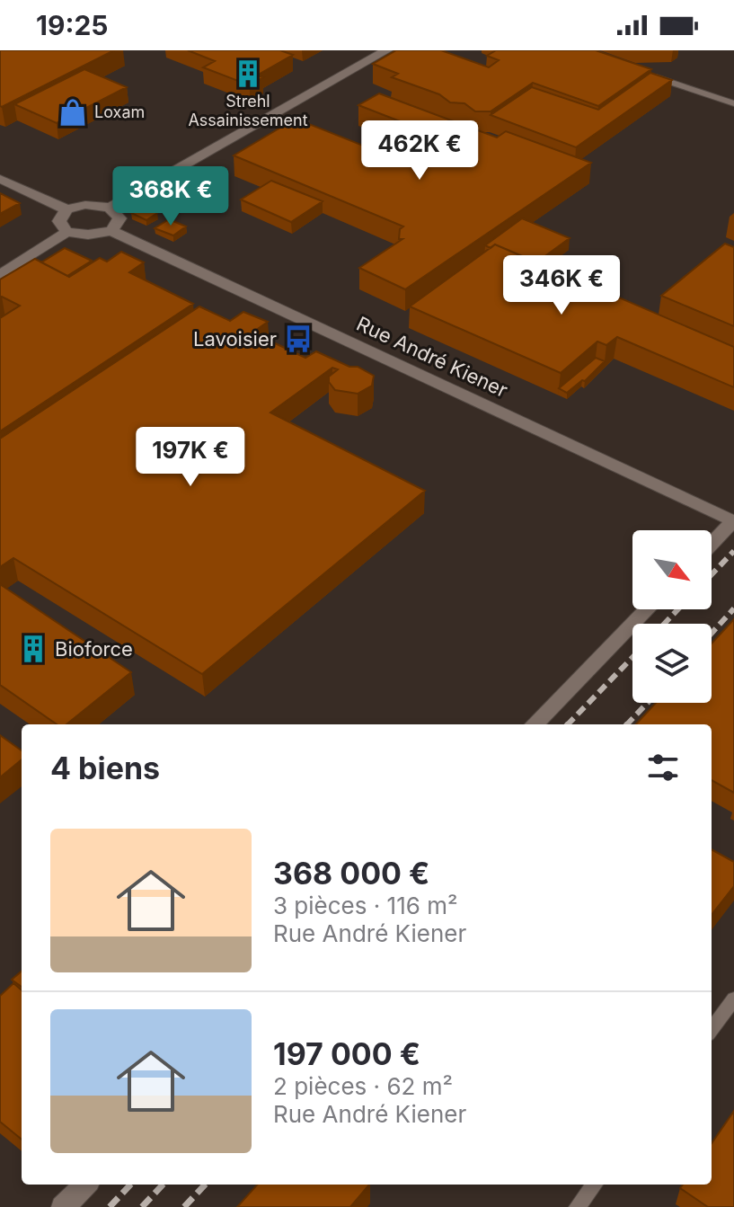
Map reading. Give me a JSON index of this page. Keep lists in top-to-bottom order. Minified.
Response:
{"streets":{"street":["Rue André Kiener"]},"places":{"building":["Strehl Assainissement","Bioforce"],"shop":["Loxam"],"bus stop":["Lavoisier"]},"north":"bottom right","page":{"status":"19:25","price":["462K €","368K €","346K €","197K €"],"heading":"4 biens","list":[{"name":"368 000 €","note":"3 pièces · 116 m² · Rue André Kiener"},{"name":"197 000 €","note":"2 pièces · 62 m² · Rue André Kiener"}]}}
